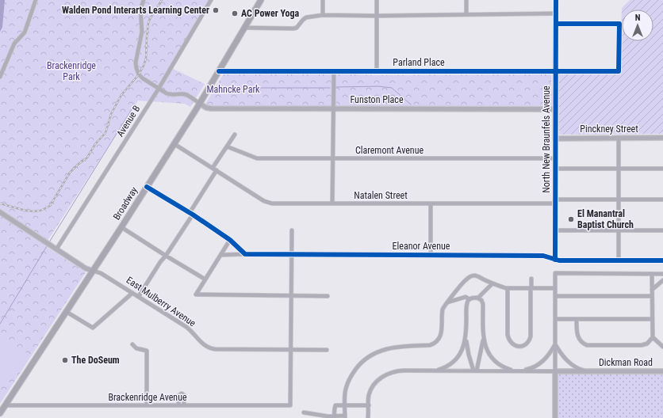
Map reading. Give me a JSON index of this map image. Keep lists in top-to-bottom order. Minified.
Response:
{"streets":{"main road":["Broadway"],"street":["Parland Place","Funston Place","Avenue B","Pinckney Street","North New Braunfels Avenue","Claremont Avenue","Natalen Street","Eleanor Avenue","East Mulberry Avenue","Dickman Road","Brackenridge Avenue"]},"crossings":[["Parland Place","North New Braunfels Avenue"],["Parland Place","Broadway"],["Funston Place","North New Braunfels Avenue"],["Funston Place","Broadway"],["Avenue B","East Mulberry Avenue"],["Pinckney Street","North New Braunfels Avenue"],["North New Braunfels Avenue","Claremont Avenue"],["North New Braunfels Avenue","Natalen Street"],["North New Braunfels Avenue","Eleanor Avenue"],["Broadway","East Mulberry Avenue"],["Broadway","Brackenridge Avenue"],["East Mulberry Avenue","Brackenridge Avenue"]],"parks":["Brackenridge Park","Mahncke Park"],"places":["Walden Pond Interarts Learning Center","AC Power Yoga","El Manantral Baptist Church","The DoSeum"],"north":"top"}
